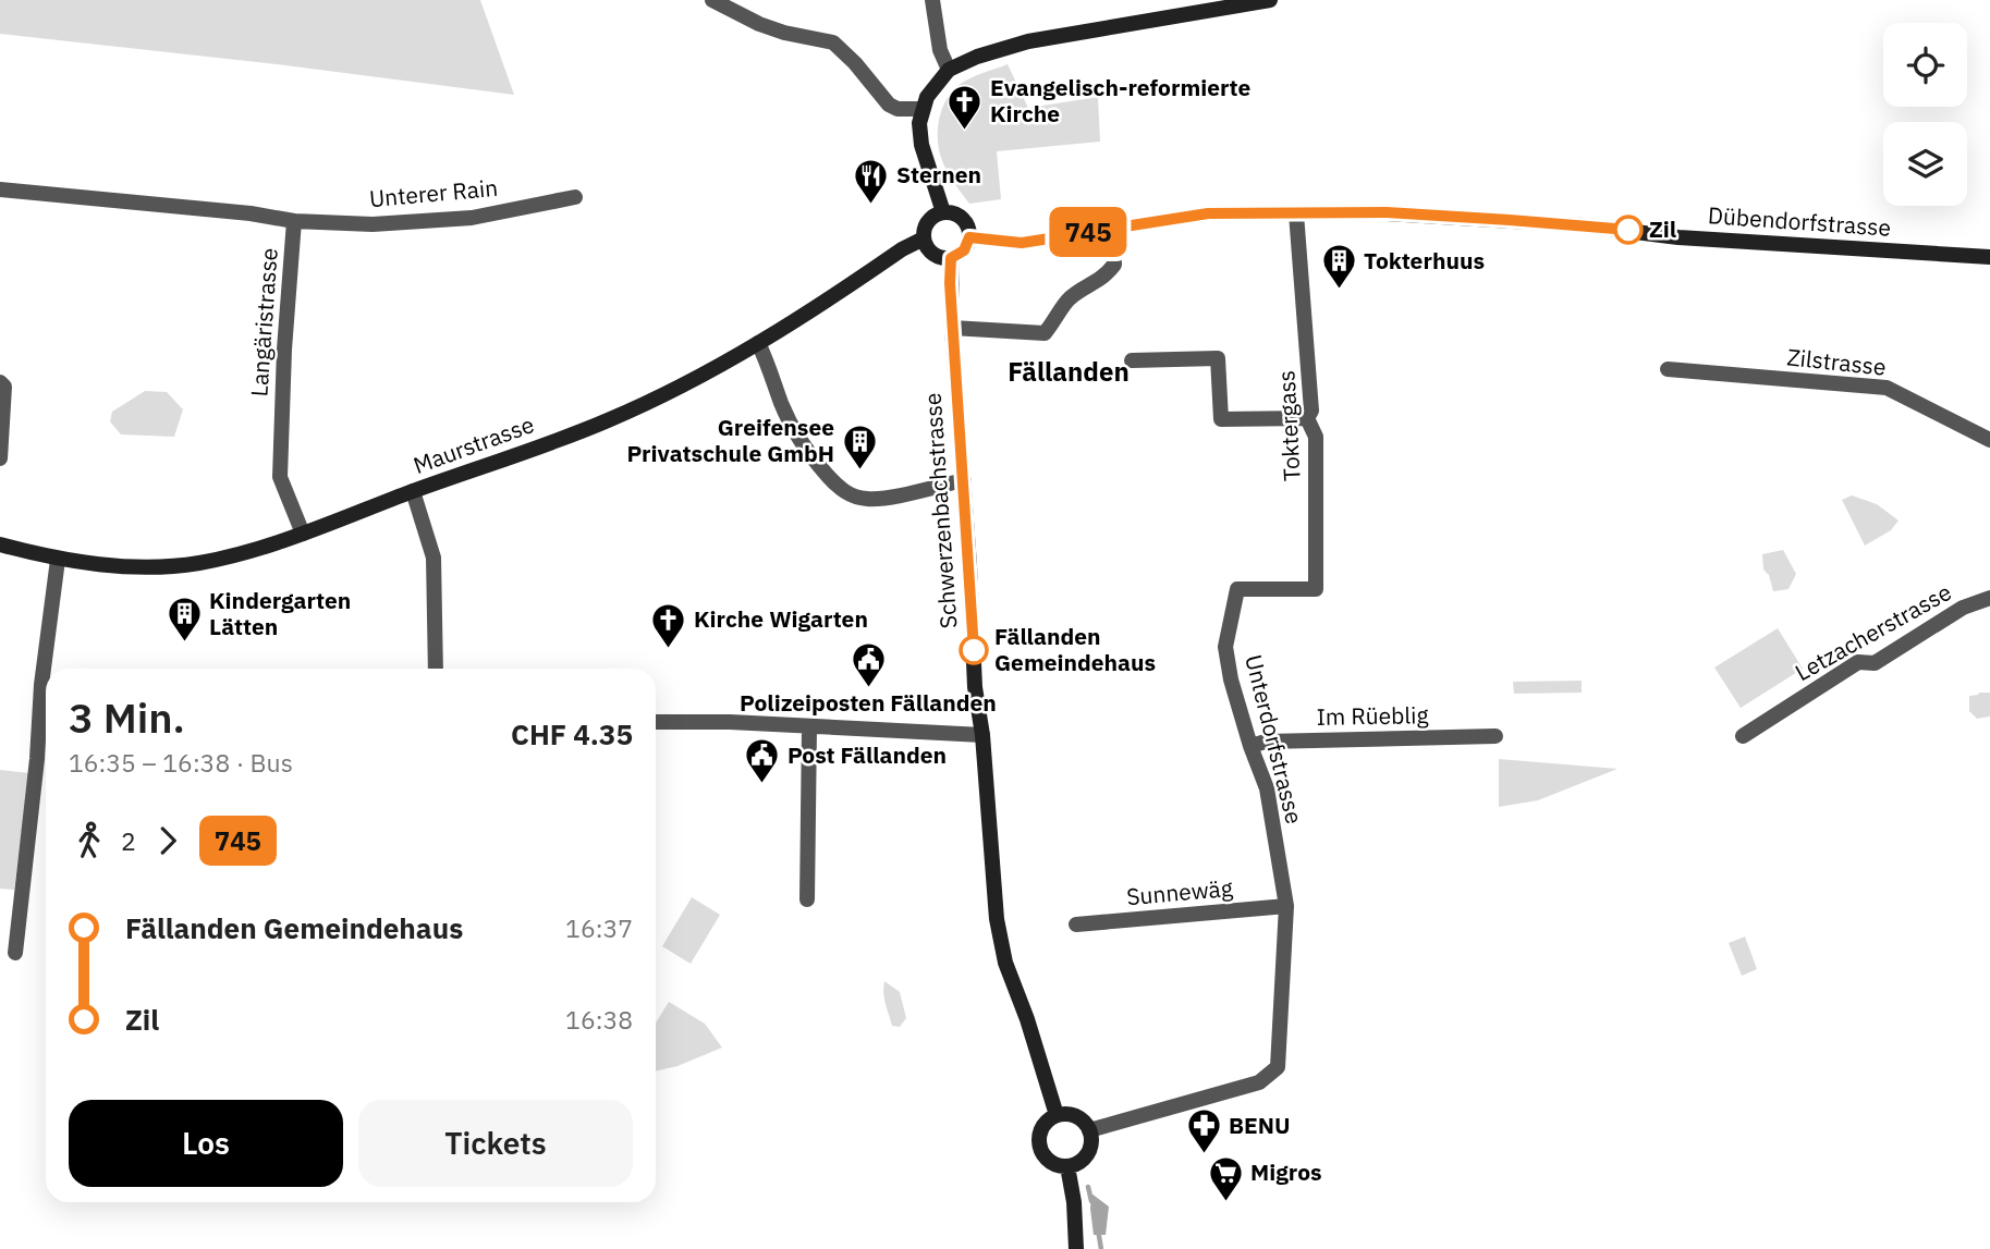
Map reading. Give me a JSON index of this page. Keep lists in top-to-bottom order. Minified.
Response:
{"streets":{"main road":["Dübendorfstrasse","Maurstrasse","Schwerzenbachstrasse"],"street":["Unterer Rain","Langäristrasse","Zilstrasse","Toktergass","Letzacherstrasse","Im Rüeblig","Unterdorfstrasse","Sunnewäg"]},"crossings":[["Unterer Rain","Langäristrasse"],["Dübendorfstrasse","Toktergass"],["Dübendorfstrasse","Maurstrasse"],["Dübendorfstrasse","Schwerzenbachstrasse"],["Langäristrasse","Maurstrasse"],["Toktergass","Unterdorfstrasse"],["Maurstrasse","Schwerzenbachstrasse"],["Schwerzenbachstrasse","Unterdorfstrasse"],["Im Rüeblig","Unterdorfstrasse"],["Unterdorfstrasse","Sunnewäg"]],"districts":["Fällanden"],"places":{"church":["Evangelisch-reformierte Kirche","Kirche Wigarten"],"restaurant":["Sternen"],"other":["Zil","Fällanden Gemeindehaus"],"building":["Tokterhuus","Greifensee Privatschule GmbH","Kindergarten Lätten"],"public building":["Polizeiposten Fällanden","Post Fällanden"],"pharmacy":["BENU"],"supermarket":["Migros"]},"lines":["bus line 745"],"page":{"on_map":"745","heading":["3 Min.","16:35 – 16:38 · Bus","CHF 4.35"],"legs":["2","745"],"list":[{"name":"Fällanden Gemeindehaus","value":"16:37"},{"name":"Zil","value":"16:38"}],"buttons":["Los","Tickets"]}}
